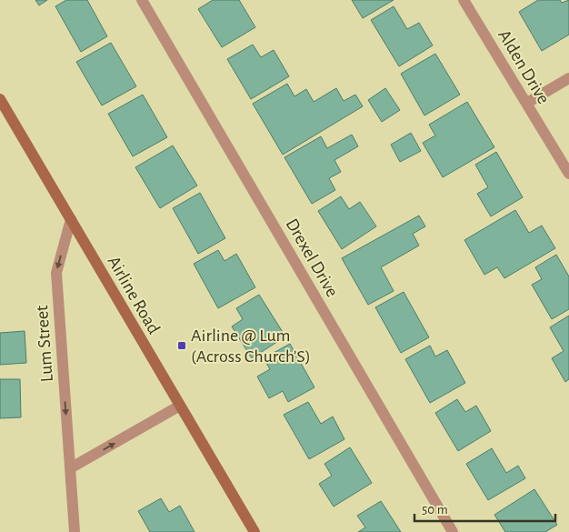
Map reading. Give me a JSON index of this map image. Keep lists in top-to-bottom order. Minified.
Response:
{"streets":{"main road":["Airline Road"],"street":["Alden Drive","Drexel Drive","Lum Street"]},"crossings":[["Airline Road","Lum Street"]],"one_way":["Lum Street"],"places":{"transit":["Airline @ Lum (Across Church'S)"]},"scale_bar":"50 m"}
